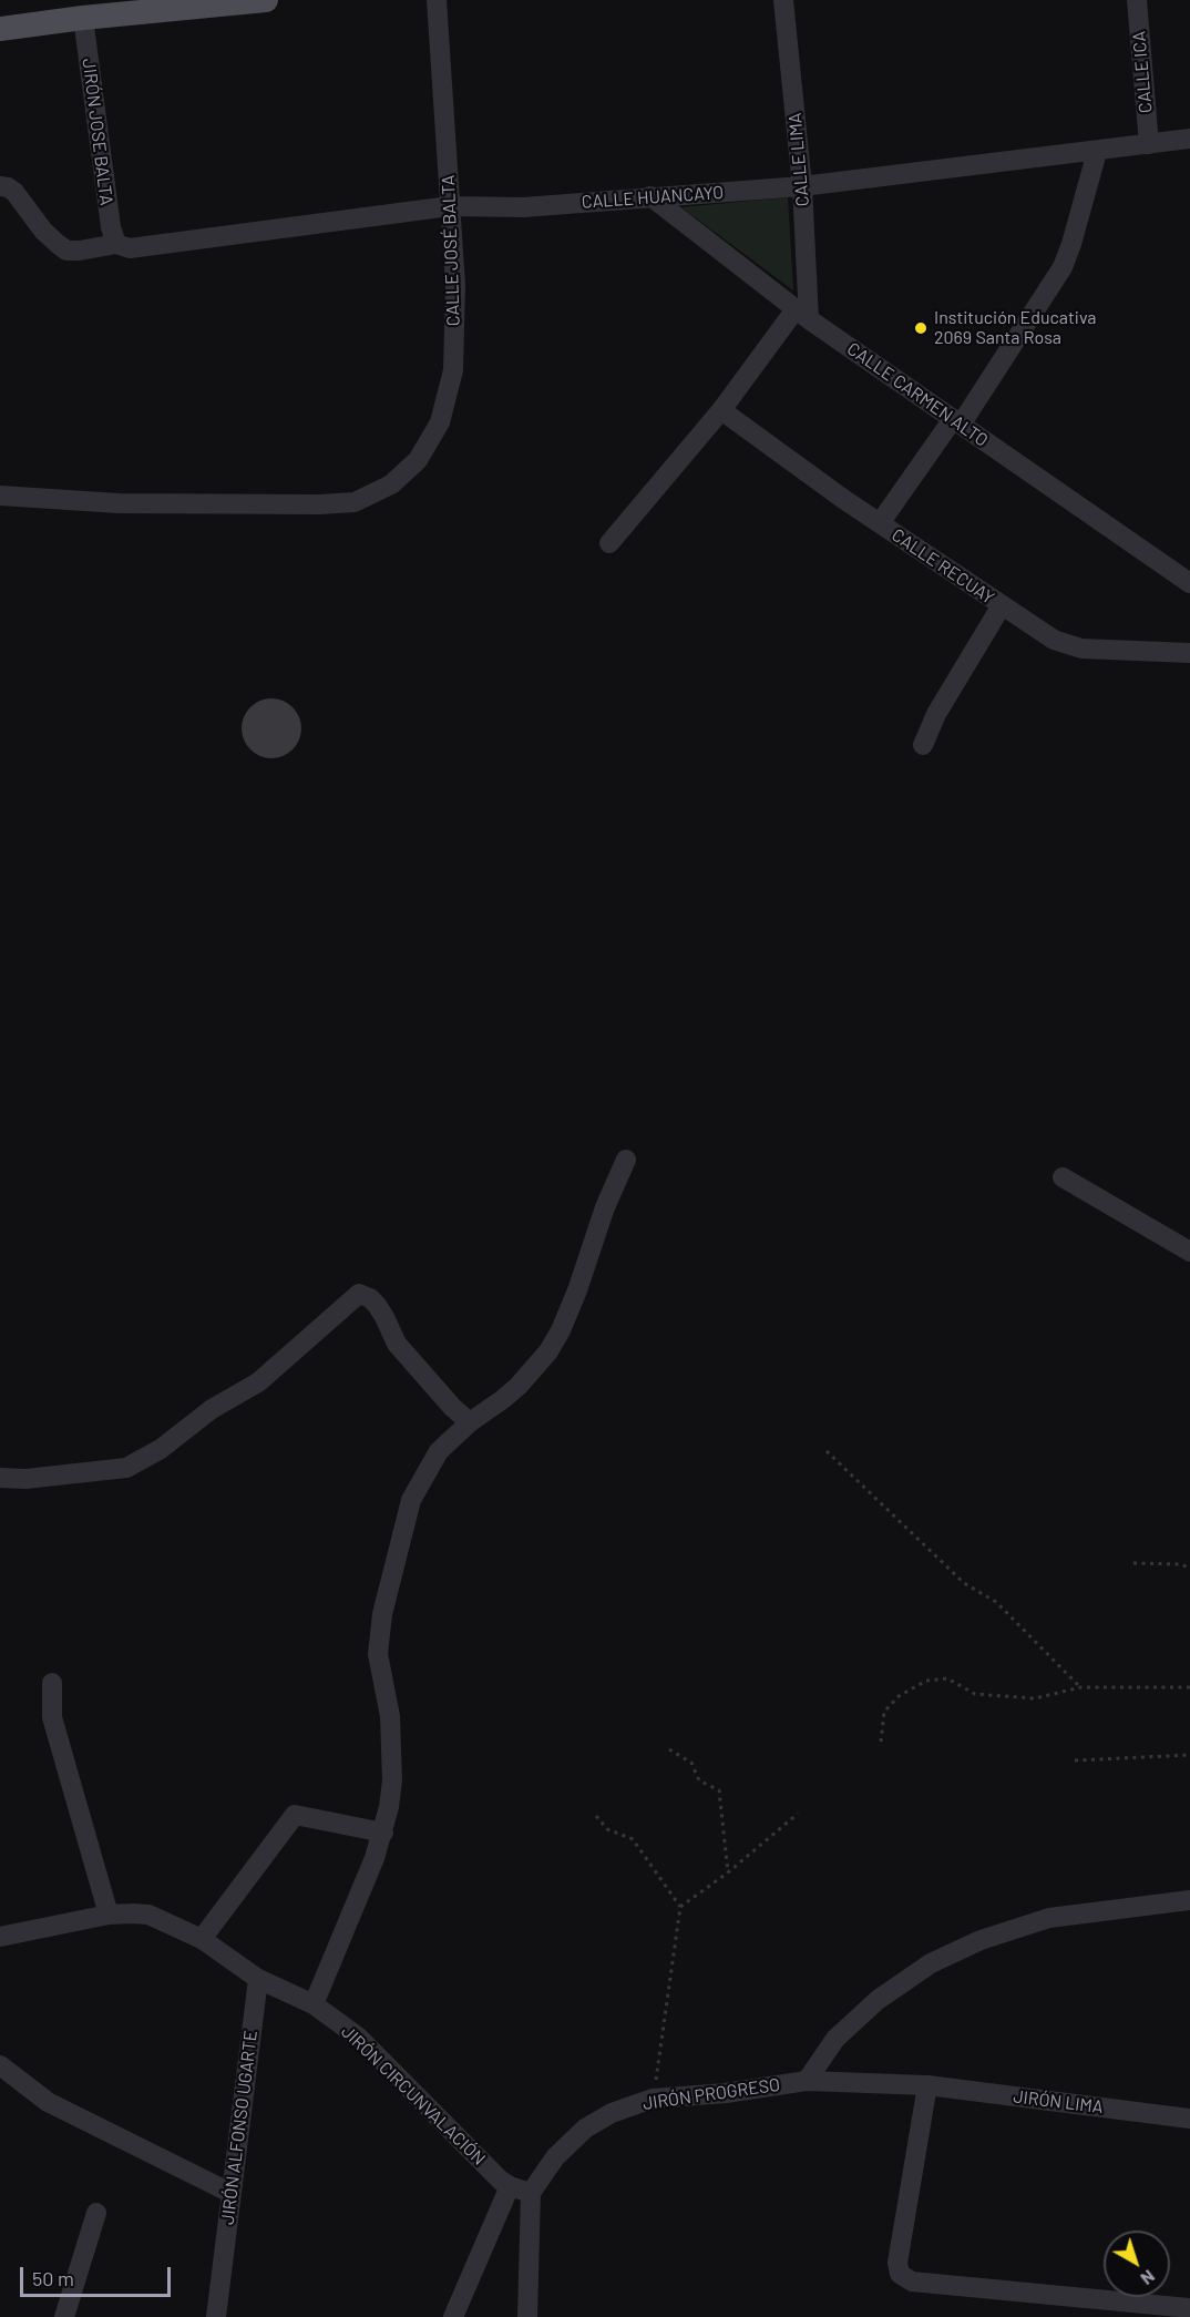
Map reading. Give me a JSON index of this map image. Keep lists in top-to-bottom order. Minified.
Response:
{"streets":{"street":["CALLE ICA","JIRÓN JOSE BALTA","CALLE LIMA","CALLE HUANCAYO","CALLE JOSÉ BALTA","CALLE CARMEN ALTO","CALLE RECUAY","JIRÓN PROGRESO","JIRÓN CIRCUNVALACIÓN","JIRÓN LIMA","JIRÓN ALFONSO UGARTE"]},"crossings":[["CALLE ICA","CALLE HUANCAYO"],["JIRÓN JOSE BALTA","CALLE HUANCAYO"],["CALLE LIMA","CALLE HUANCAYO"],["CALLE LIMA","CALLE CARMEN ALTO"],["CALLE HUANCAYO","CALLE JOSÉ BALTA"],["CALLE HUANCAYO","CALLE CARMEN ALTO"],["JIRÓN PROGRESO","JIRÓN CIRCUNVALACIÓN"],["JIRÓN PROGRESO","JIRÓN LIMA"],["JIRÓN CIRCUNVALACIÓN","JIRÓN ALFONSO UGARTE"]],"places":["Institución Educativa 2069 Santa Rosa"],"scale_bar":"50 m","north":"bottom right"}
